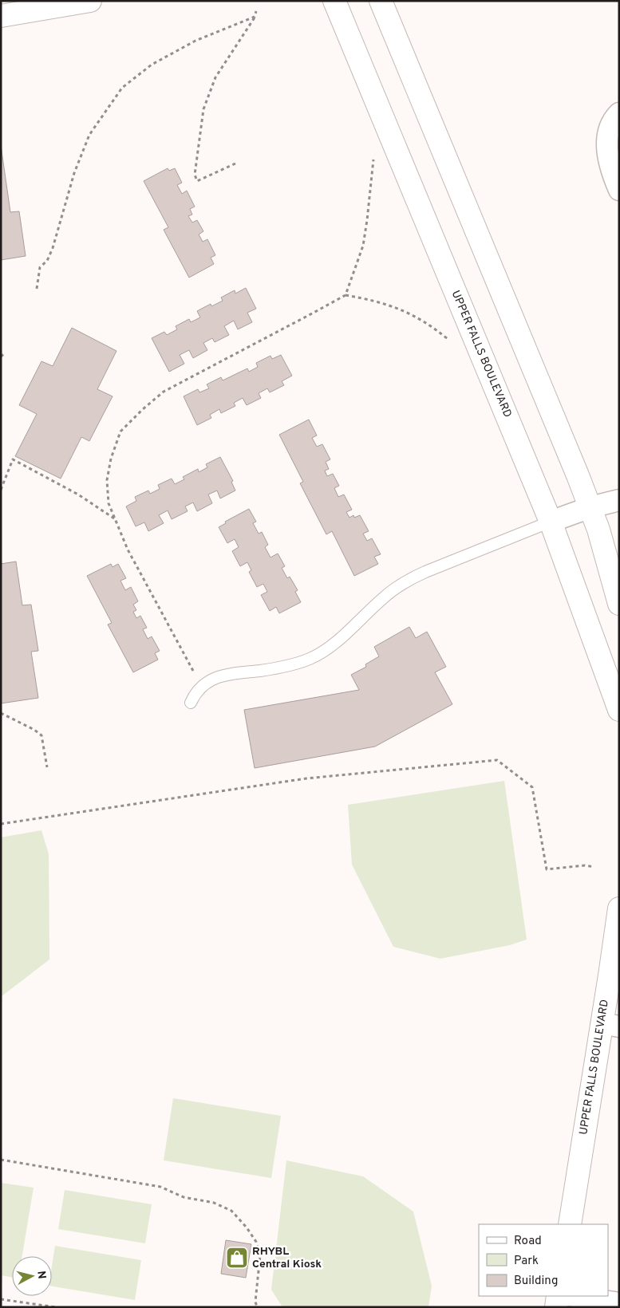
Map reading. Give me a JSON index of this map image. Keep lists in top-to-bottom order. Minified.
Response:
{"streets":{"main road":["UPPER FALLS BOULEVARD"]},"places":{"shop":["RHYBL Central Kiosk"]},"legend":["Road","Park","Building"],"north":"right"}
